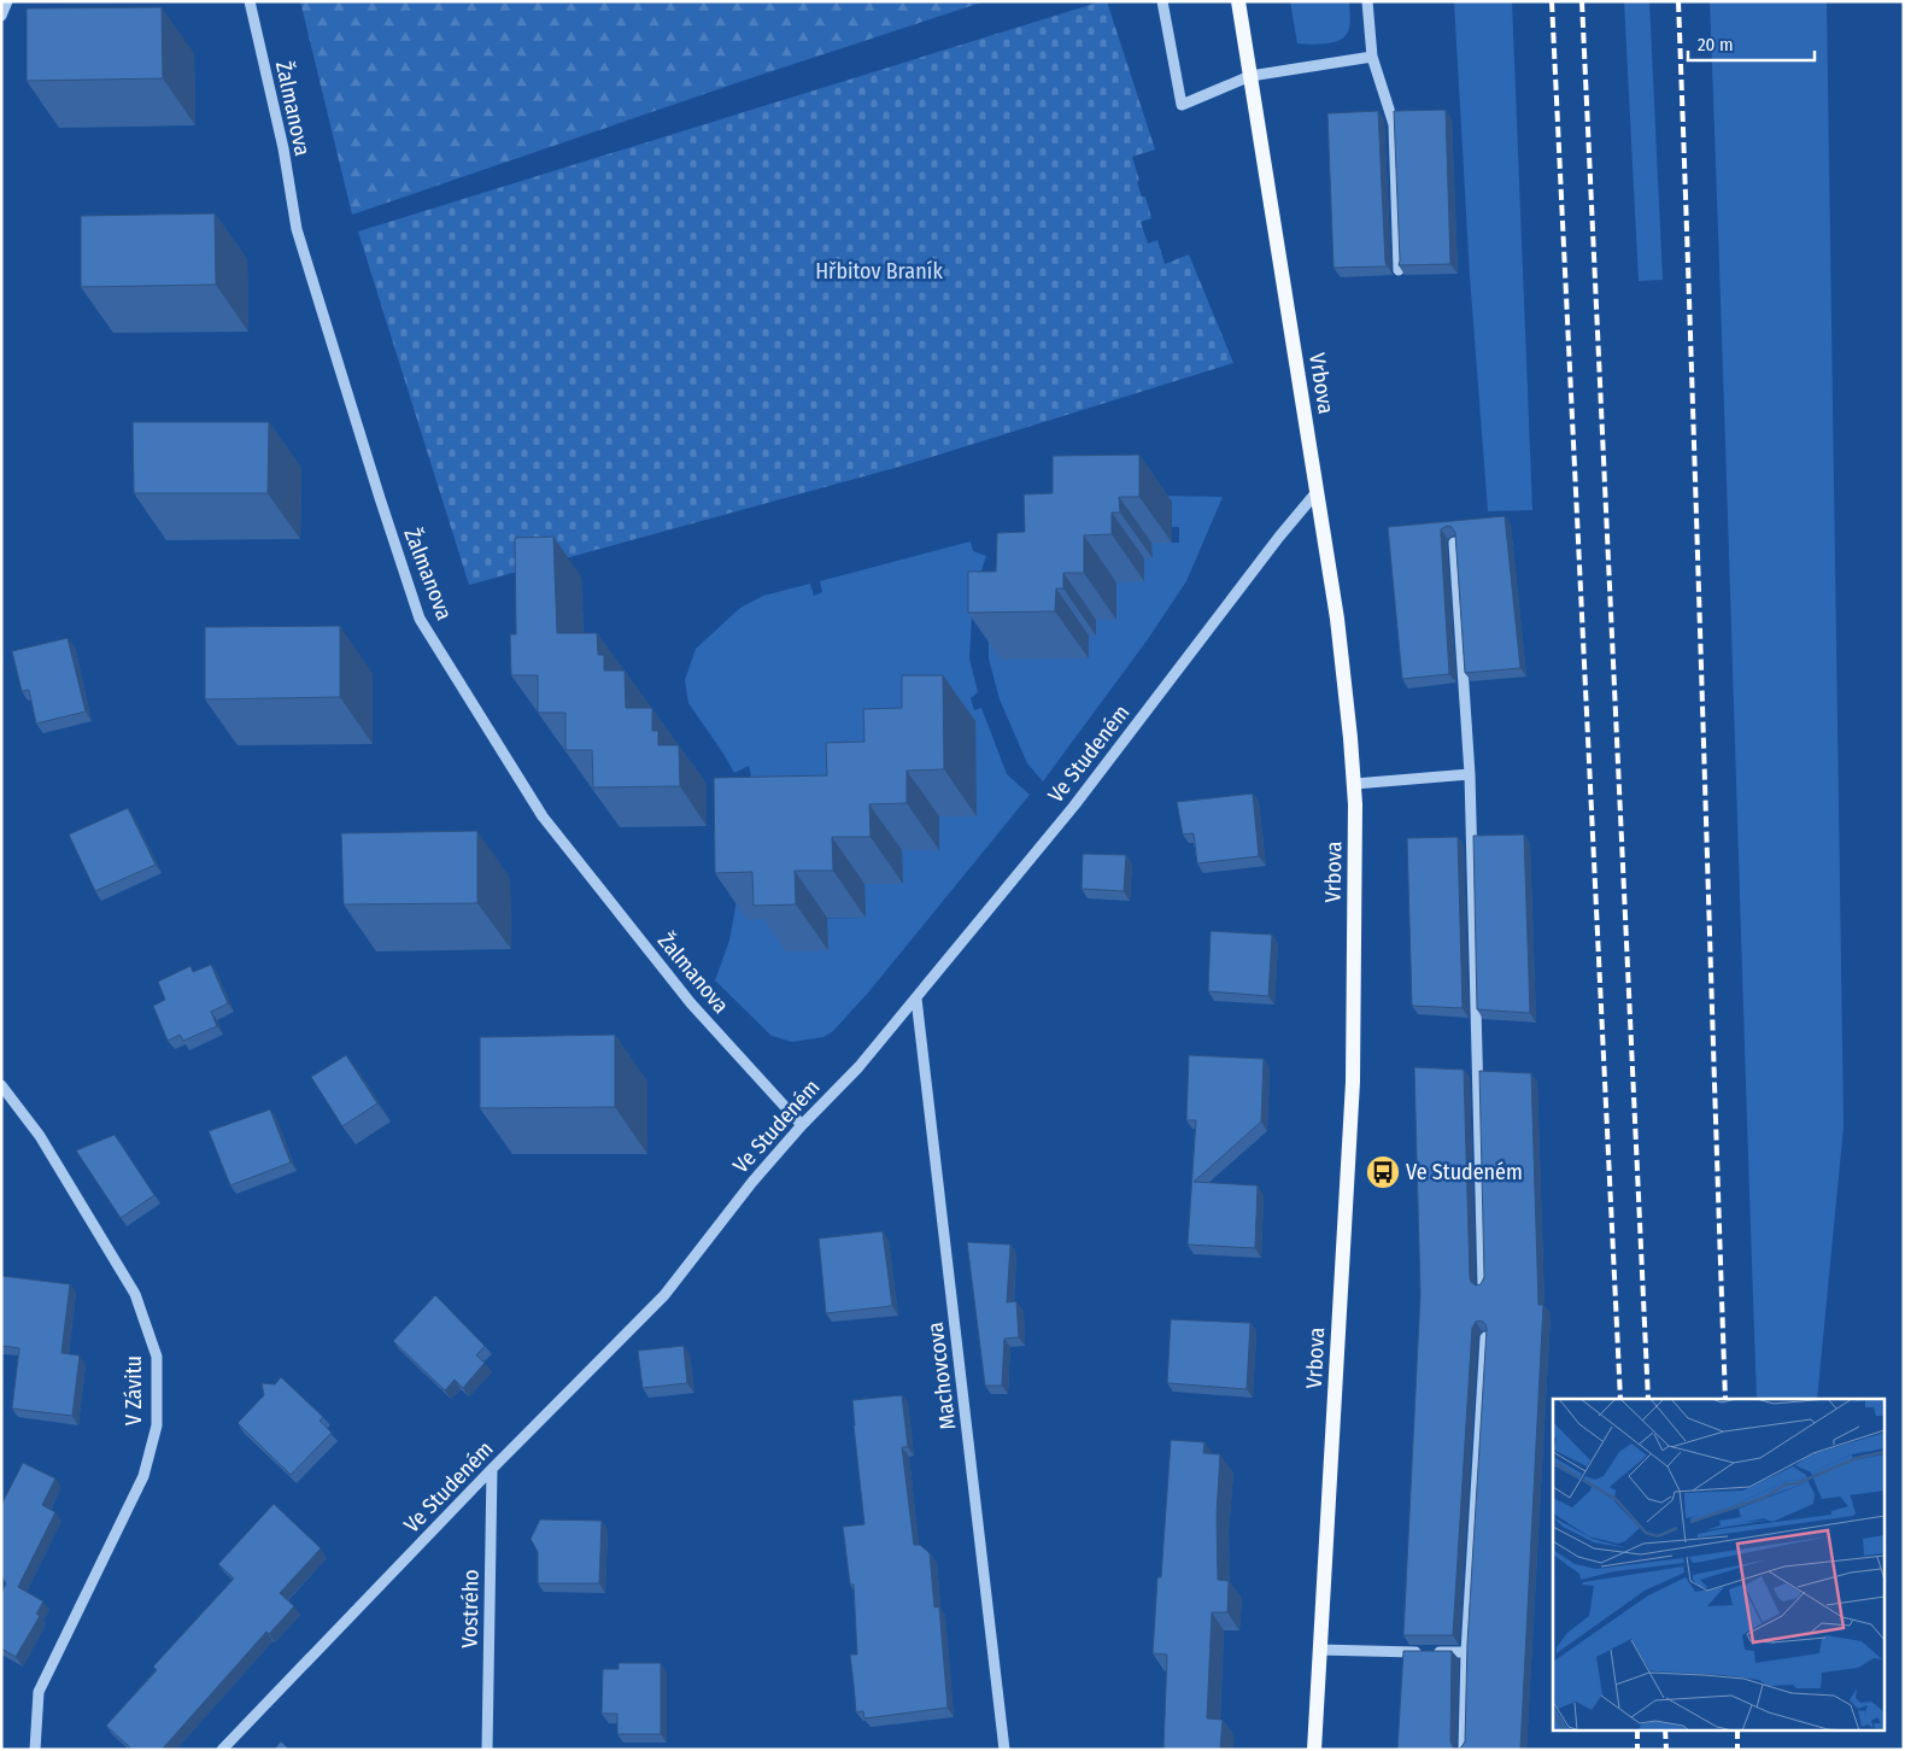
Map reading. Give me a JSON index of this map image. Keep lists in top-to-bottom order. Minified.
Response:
{"streets":{"main road":["Vrbova"],"street":["Žalmanova","Ve Studeném","Machovcova","V Závitu","Vostrého"]},"crossings":[["Žalmanova","Ve Studeném"],["Vrbova","Ve Studeném"],["Ve Studeném","Machovcova"],["Ve Studeném","Vostrého"]],"parks":["Hřbitov Braník"],"places":{"bus stop":["Ve Studeném"]},"scale_bar":"20 m"}
